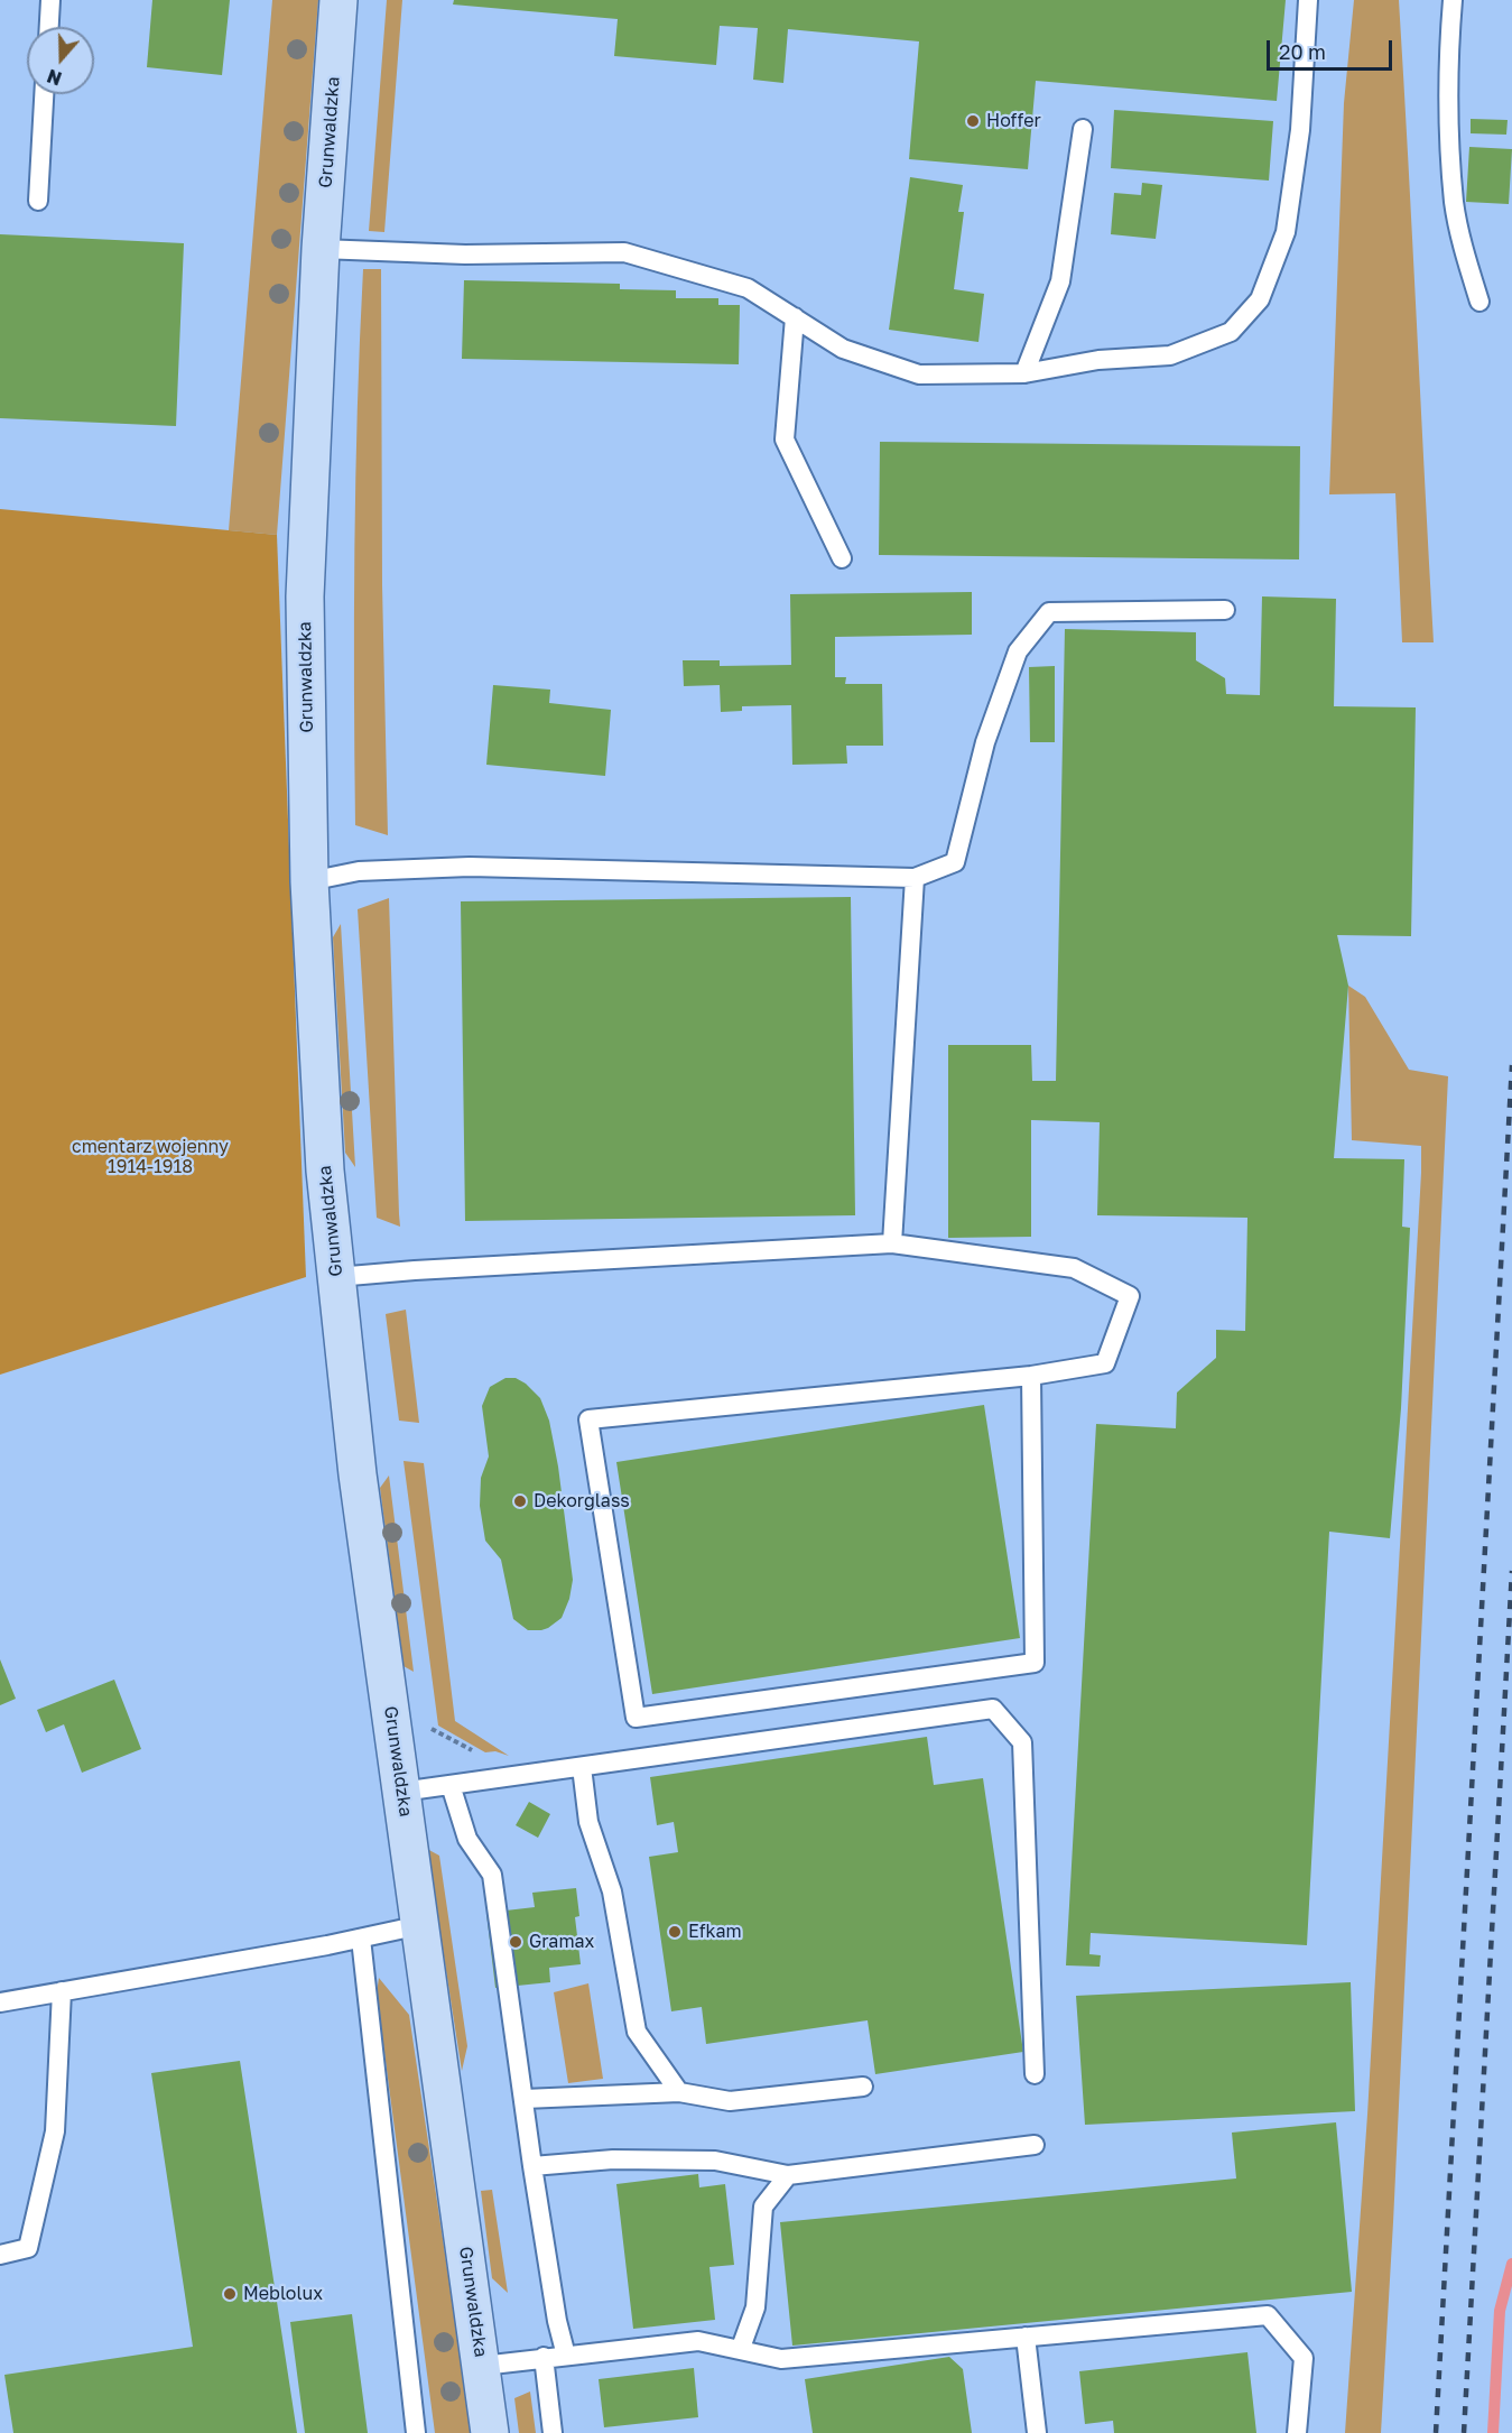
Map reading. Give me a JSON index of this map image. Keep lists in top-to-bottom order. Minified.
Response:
{"streets":{"main road":["Grunwaldzka"]},"parks":["cmentarz wojenny 1914-1918"],"places":["Hoffer","Dekorglass","Efkam","Gramax","Meblolux"],"scale_bar":"20 m","north":"bottom"}
